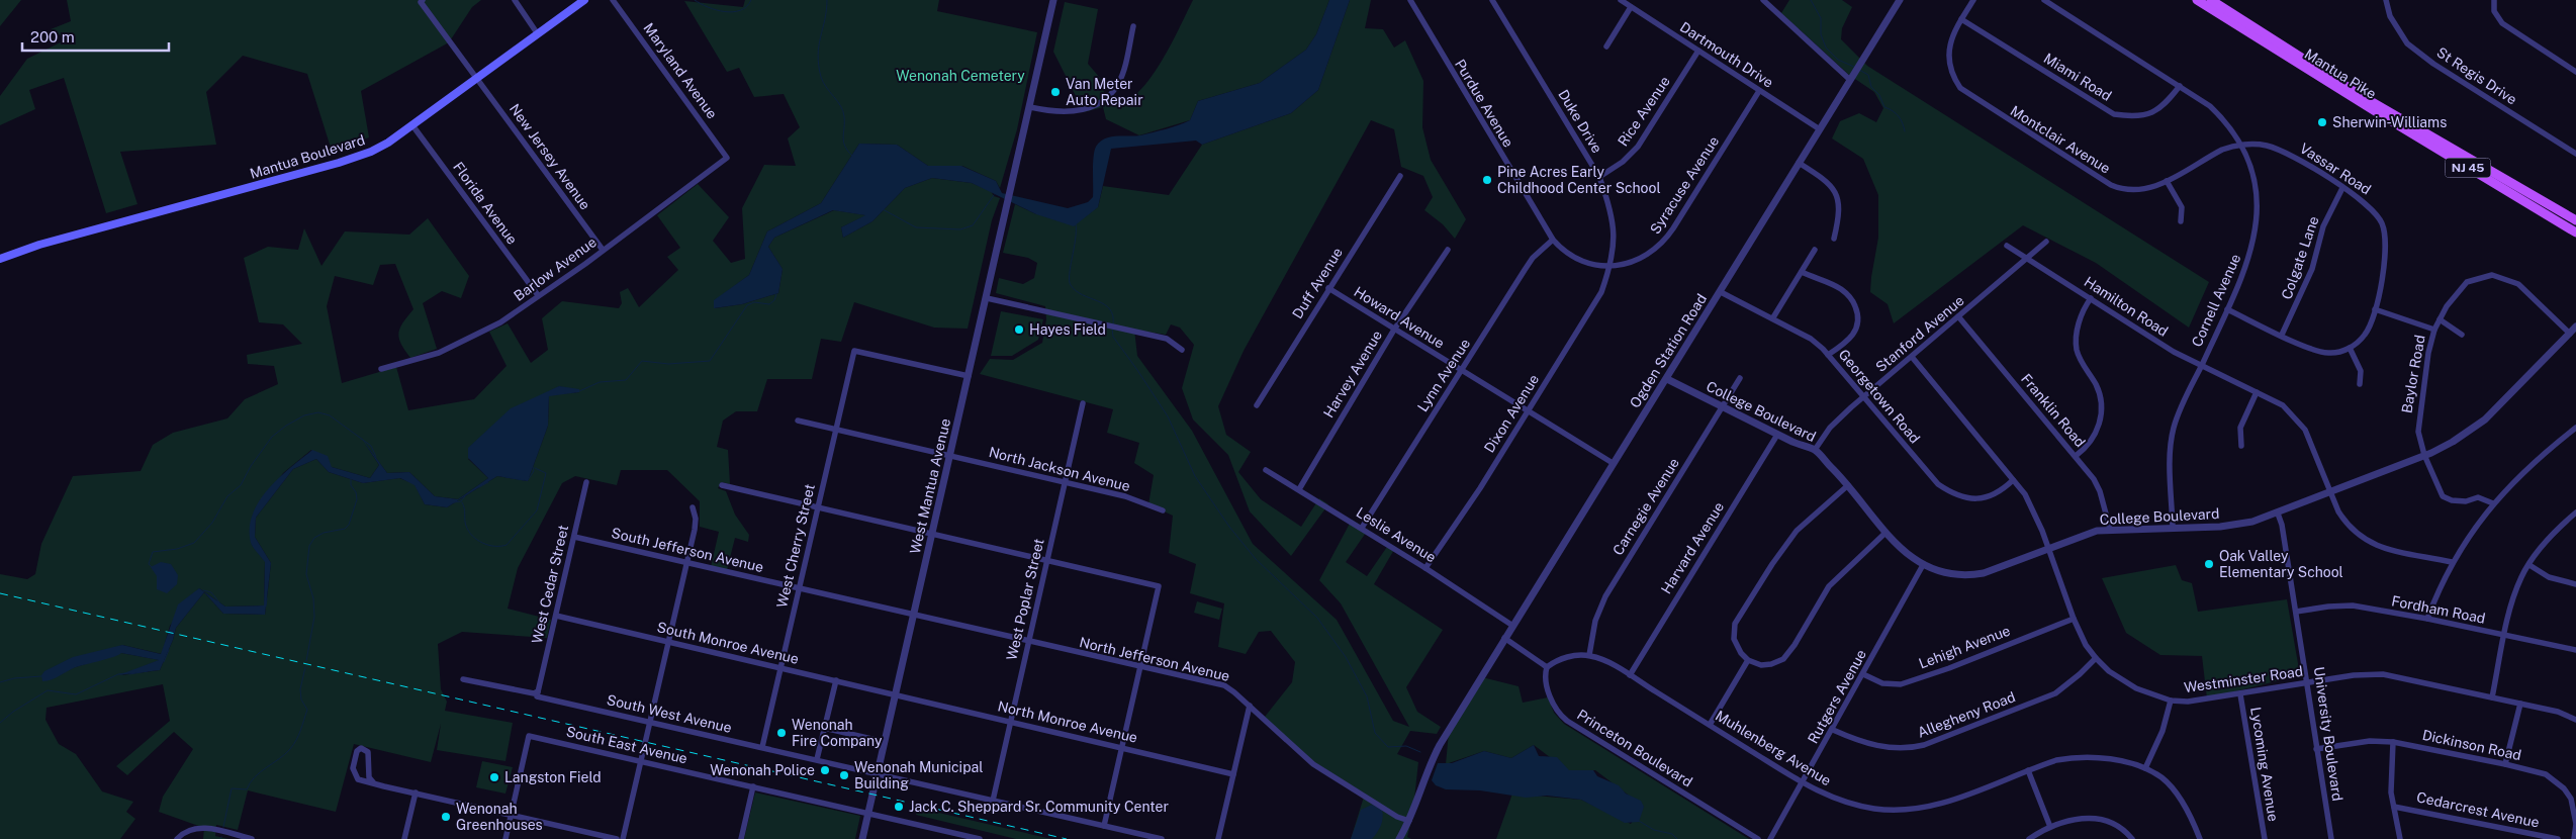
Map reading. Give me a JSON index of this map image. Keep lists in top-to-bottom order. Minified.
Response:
{"streets":{"main road":["Mantua Pike","Mantua Boulevard","NJ 45"],"street":["Dartmouth Drive","Maryland Avenue","St Regis Drive","Miami Road","Purdue Avenue","Rice Avenue","Duke Drive","Montclair Avenue","New Jersey Avenue","Vassar Road","Syracuse Avenue","Florida Avenue","Colgate Lane","Barlow Avenue","Duff Avenue","Cornell Avenue","Hamilton Road","Howard Avenue","Stanford Avenue","Ogden Station Road","Harvey Avenue","Baylor Road","Lynn Avenue","Georgetown Road","Franklin Road","College Boulevard","Dixon Avenue","North Jackson Avenue","West Mantua Avenue","Carnegie Avenue","Leslie Avenue","West Cherry Street","Harvard Avenue","South Jefferson Avenue","West Cedar Street","West Poplar Street","Fordham Road","South Monroe Avenue","Lehigh Avenue","North Jefferson Avenue","Westminster Road","Rutgers Avenue","South West Avenue","Allegheny Road","North Monroe Avenue","University Boulevard","South East Avenue","Dickinson Road","Princeton Boulevard","Muhlenberg Avenue","Lycoming Avenue","Cedarcrest Avenue"]},"crossings":[["Dartmouth Drive","Rice Avenue"],["Dartmouth Drive","Syracuse Avenue"],["Dartmouth Drive","Ogden Station Road"],["Maryland Avenue","Barlow Avenue"],["Miami Road","Montclair Avenue"],["Miami Road","Cornell Avenue"],["Purdue Avenue","Duke Drive"],["Purdue Avenue","Syracuse Avenue"],["Purdue Avenue","Lynn Avenue"],["Purdue Avenue","Dixon Avenue"],["Rice Avenue","Duke Drive"],["Duke Drive","Syracuse Avenue"],["Duke Drive","Dixon Avenue"],["Montclair Avenue","Vassar Road"],["Montclair Avenue","Cornell Avenue"],["Mantua Boulevard","New Jersey Avenue"],["Mantua Boulevard","Florida Avenue"],["New Jersey Avenue","Barlow Avenue"],["Vassar Road","Colgate Lane"],["Vassar Road","Cornell Avenue"],["Syracuse Avenue","Dixon Avenue"],["Florida Avenue","Barlow Avenue"],["Duff Avenue","Howard Avenue"],["Cornell Avenue","Hamilton Road"],["Cornell Avenue","College Boulevard"],["Hamilton Road","Stanford Avenue"],["Hamilton Road","College Boulevard"],["Howard Avenue","Ogden Station Road"],["Howard Avenue","Harvey Avenue"],["Howard Avenue","Lynn Avenue"],["Howard Avenue","Dixon Avenue"],["Stanford Avenue","Georgetown Road"],["Stanford Avenue","Franklin Road"],["Stanford Avenue","College Boulevard"],["Stanford Avenue","Westminster Road"],["Ogden Station Road","Georgetown Road"],["Ogden Station Road","College Boulevard"],["Ogden Station Road","Leslie Avenue"],["Ogden Station Road","North Jefferson Avenue"],["Harvey Avenue","Leslie Avenue"],["Baylor Road","College Boulevard"],["Lynn Avenue","Leslie Avenue"],["Georgetown Road","Westminster Road"],["Franklin Road","College Boulevard"],["College Boulevard","Carnegie Avenue"],["College Boulevard","Harvard Avenue"],["College Boulevard","Westminster Road"],["College Boulevard","Rutgers Avenue"],["College Boulevard","University Boulevard"],["Dixon Avenue","Leslie Avenue"],["North Jackson Avenue","West Mantua Avenue"],["North Jackson Avenue","West Cherry Street"],["North Jackson Avenue","West Poplar Street"],["West Mantua Avenue","West Cherry Street"],["West Mantua Avenue","South Jefferson Avenue"],["West Mantua Avenue","South Monroe Avenue"],["West Mantua Avenue","North Jefferson Avenue"],["West Mantua Avenue","South West Avenue"],["West Mantua Avenue","North Monroe Avenue"],["West Mantua Avenue","South East Avenue"],["Carnegie Avenue","Muhlenberg Avenue"],["West Cherry Street","South Jefferson Avenue"],["West Cherry Street","South Monroe Avenue"],["West Cherry Street","South West Avenue"],["Harvard Avenue","Muhlenberg Avenue"],["South Jefferson Avenue","West Cedar Street"],["South Jefferson Avenue","North Jefferson Avenue"],["West Cedar Street","South Monroe Avenue"],["West Cedar Street","South West Avenue"],["West Poplar Street","North Jefferson Avenue"],["West Poplar Street","South West Avenue"],["West Poplar Street","North Monroe Avenue"],["Fordham Road","University Boulevard"],["South Monroe Avenue","North Monroe Avenue"],["Lehigh Avenue","Westminster Road"],["Lehigh Avenue","Rutgers Avenue"],["Westminster Road","Allegheny Road"],["Westminster Road","University Boulevard"],["Westminster Road","Lycoming Avenue"],["Rutgers Avenue","Allegheny Road"],["Rutgers Avenue","Muhlenberg Avenue"],["University Boulevard","Dickinson Road"]],"parks":["Wenonah Cemetery"],"places":["Van Meter Auto Repair","Sherwin-Williams","Pine Acres Early Childhood Center School","Hayes Field","Oak Valley Elementary School","Wenonah Fire Company","Wenonah Police","Wenonah Municipal Building","Langston Field","Jack C. Sheppard Sr. Community Center","Wenonah Greenhouses"],"scale_bar":"200 m"}
